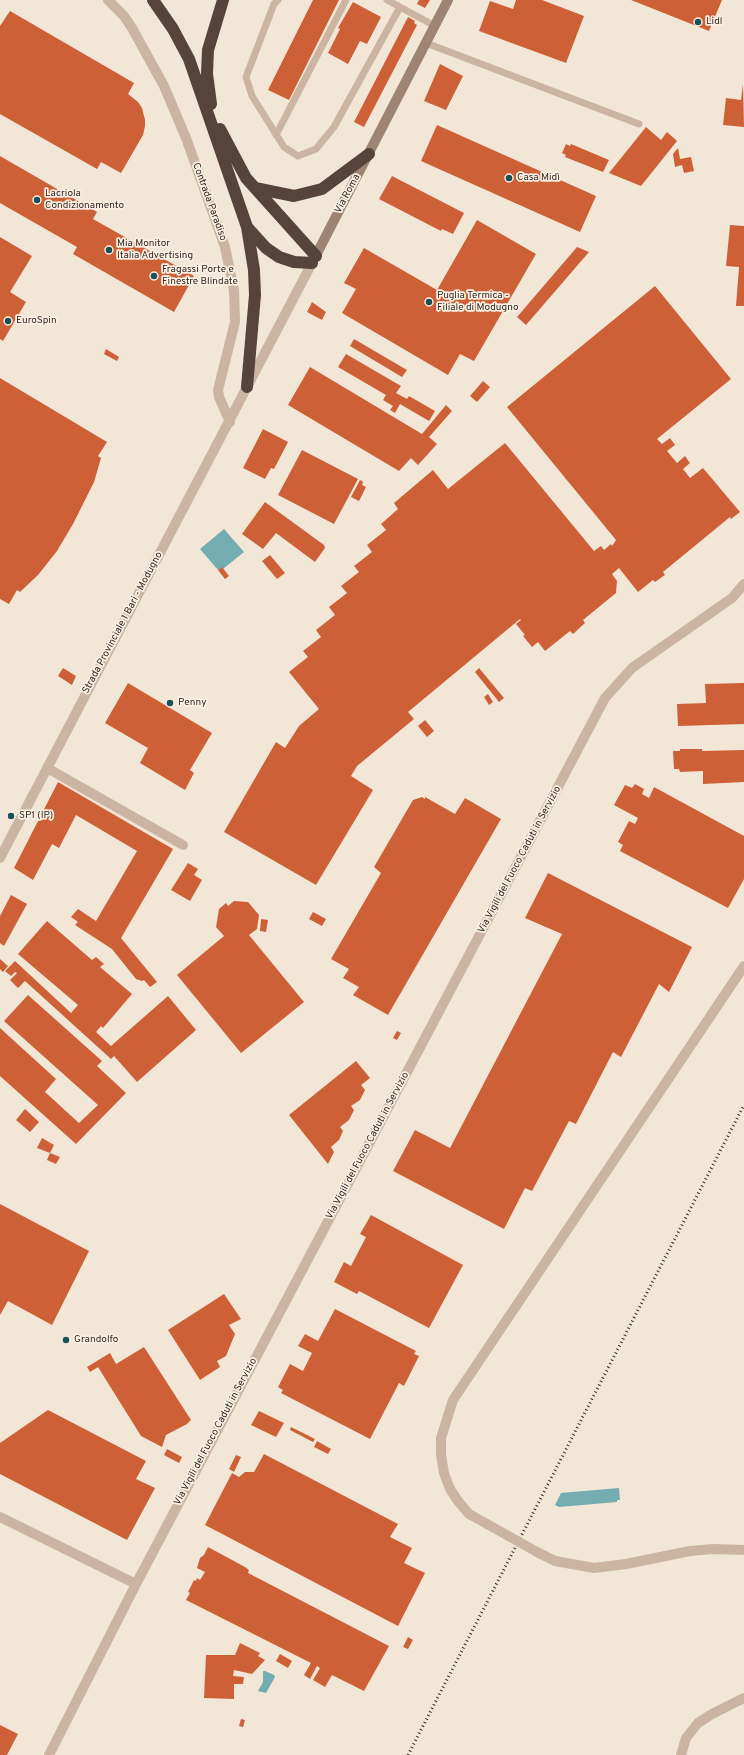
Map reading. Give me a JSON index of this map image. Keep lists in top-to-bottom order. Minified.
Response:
{"streets":{"main road":["Via Roma"],"street":["Contrada Paradiso","Strada Provinciale 1 Bari - Modugno","Via Vigili del Fuoco Caduti in Servizio"]},"crossings":[["Via Roma","Strada Provinciale 1 Bari - Modugno"],["Contrada Paradiso","Strada Provinciale 1 Bari - Modugno"]],"places":["Lidl","Casa Midì","Lacriola Condizionamento","Mia Monitor Italia Advertising","Fragassi Porte e Finestre Blindate","Puglia Termica - Filiale di Modugno","EuroSpin","Penny","SP1 (IP)","Grandolfo"]}
